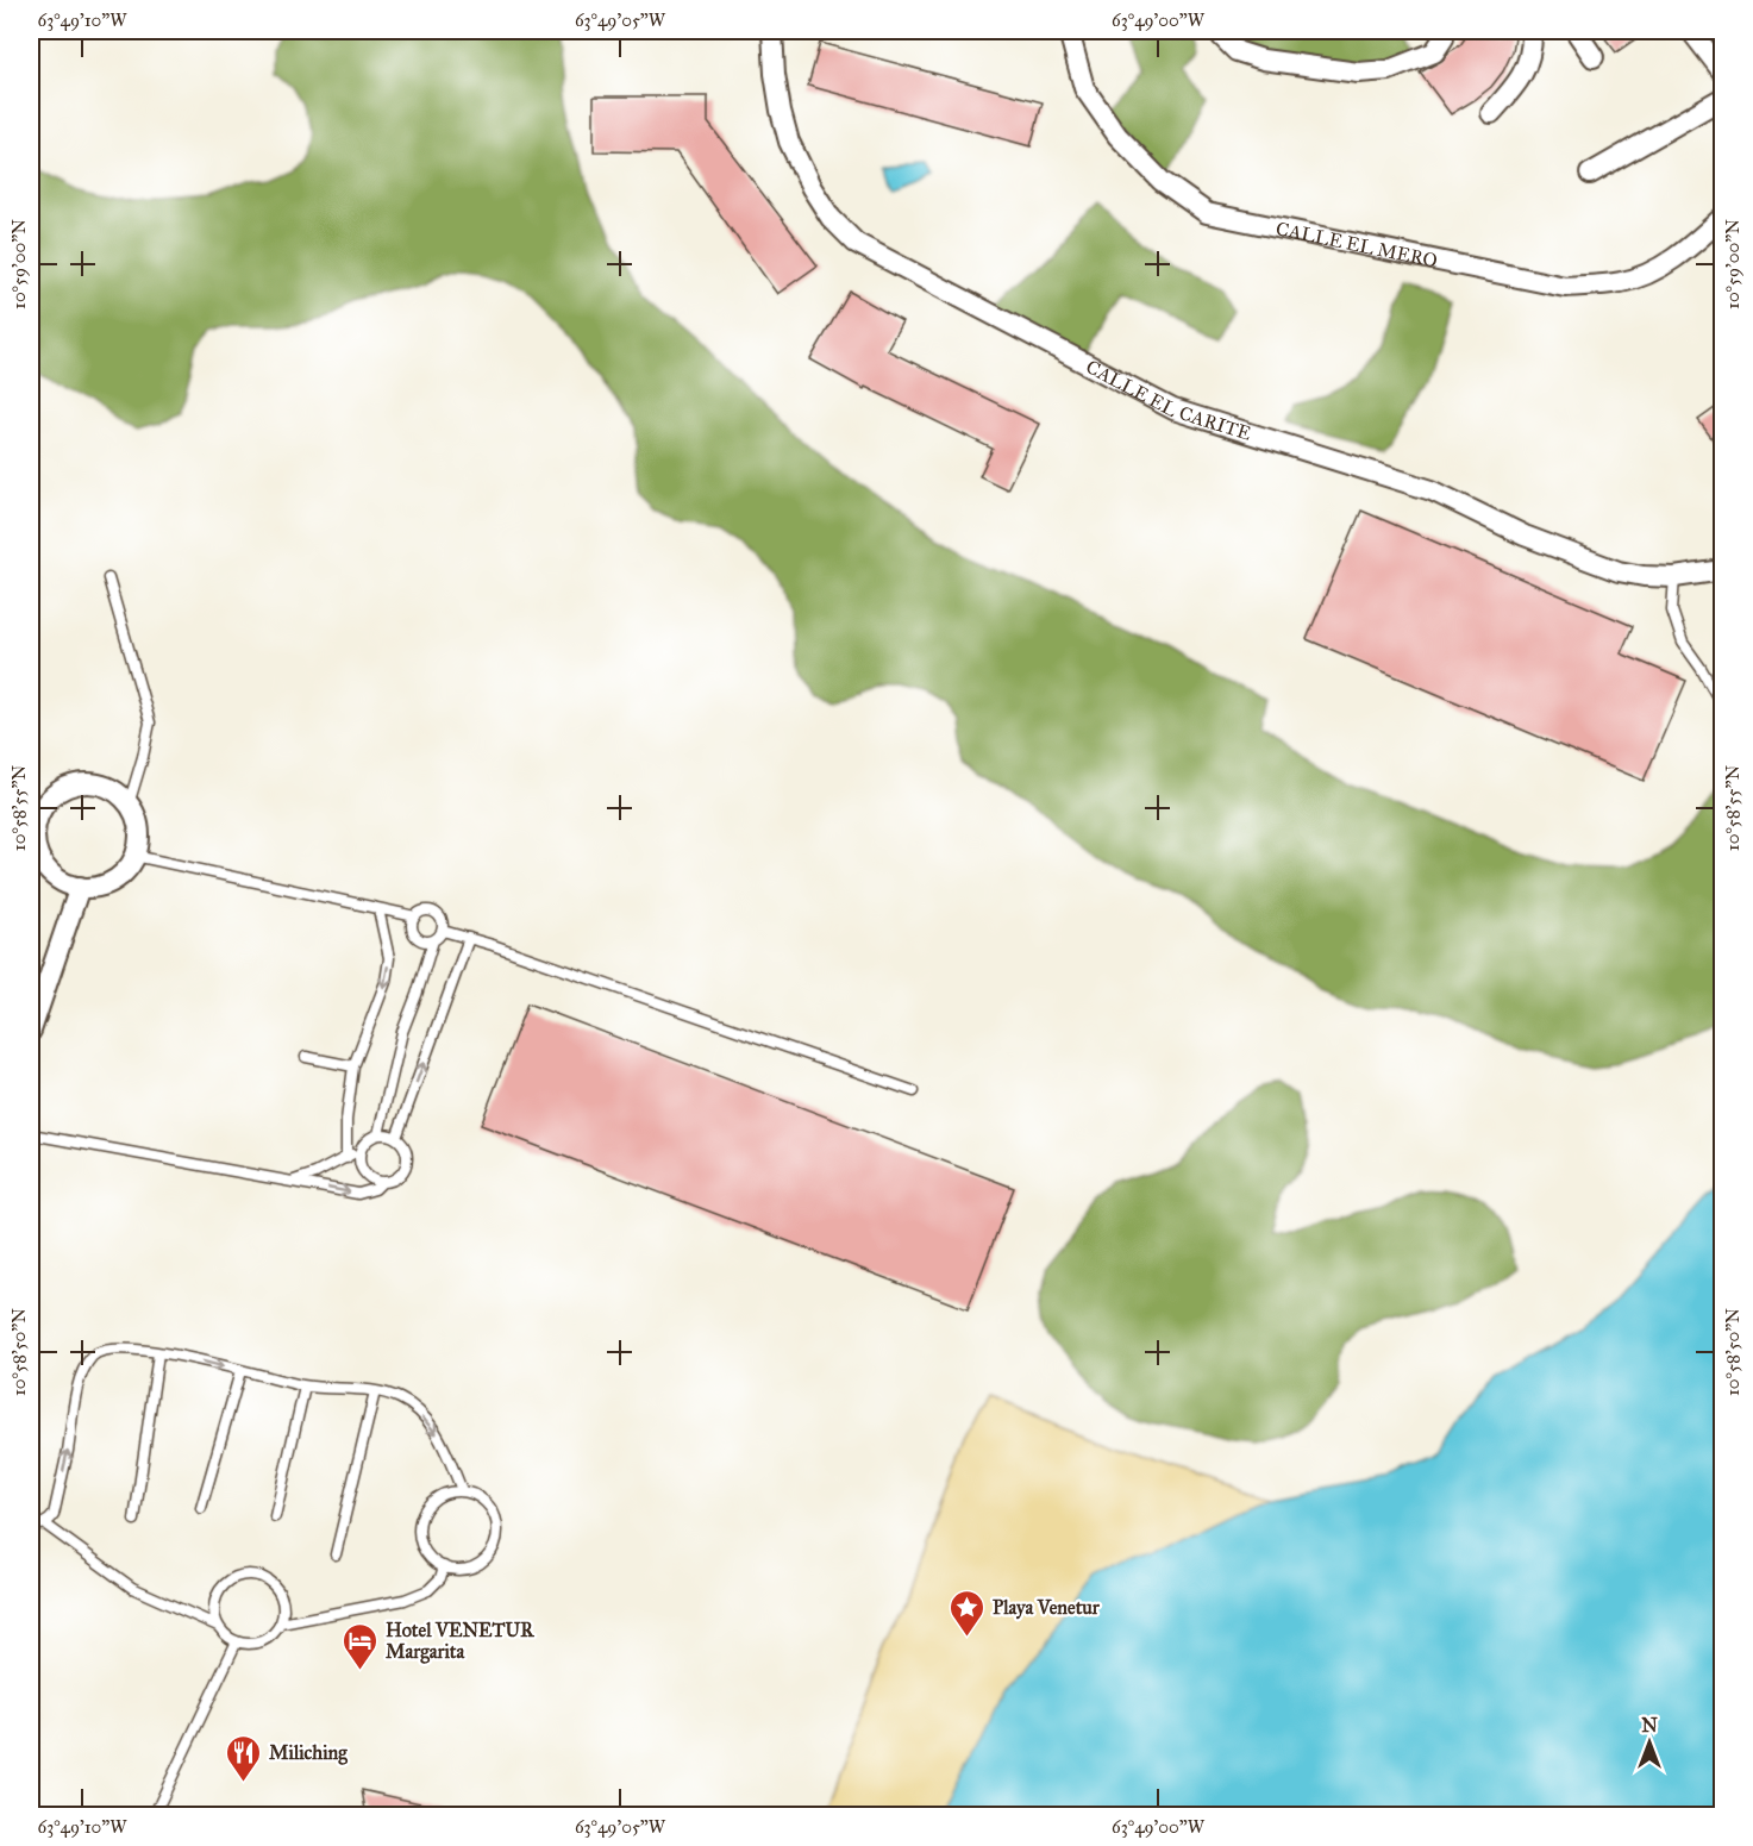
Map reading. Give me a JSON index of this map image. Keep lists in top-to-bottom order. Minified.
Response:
{"streets":{"street":["CALLE EL MERO","CALLE EL CARITE"]},"places":{"place":["Playa Venetur"],"hotel":["Hotel VENETUR Margarita"],"restaurant":["Miliching"]},"north":"top","coordinates":["63°49'10\"W","63°49'05\"W","63°49'00\"W","10°59'00\"N","10°58'55\"N","10°58'50\"N"]}
